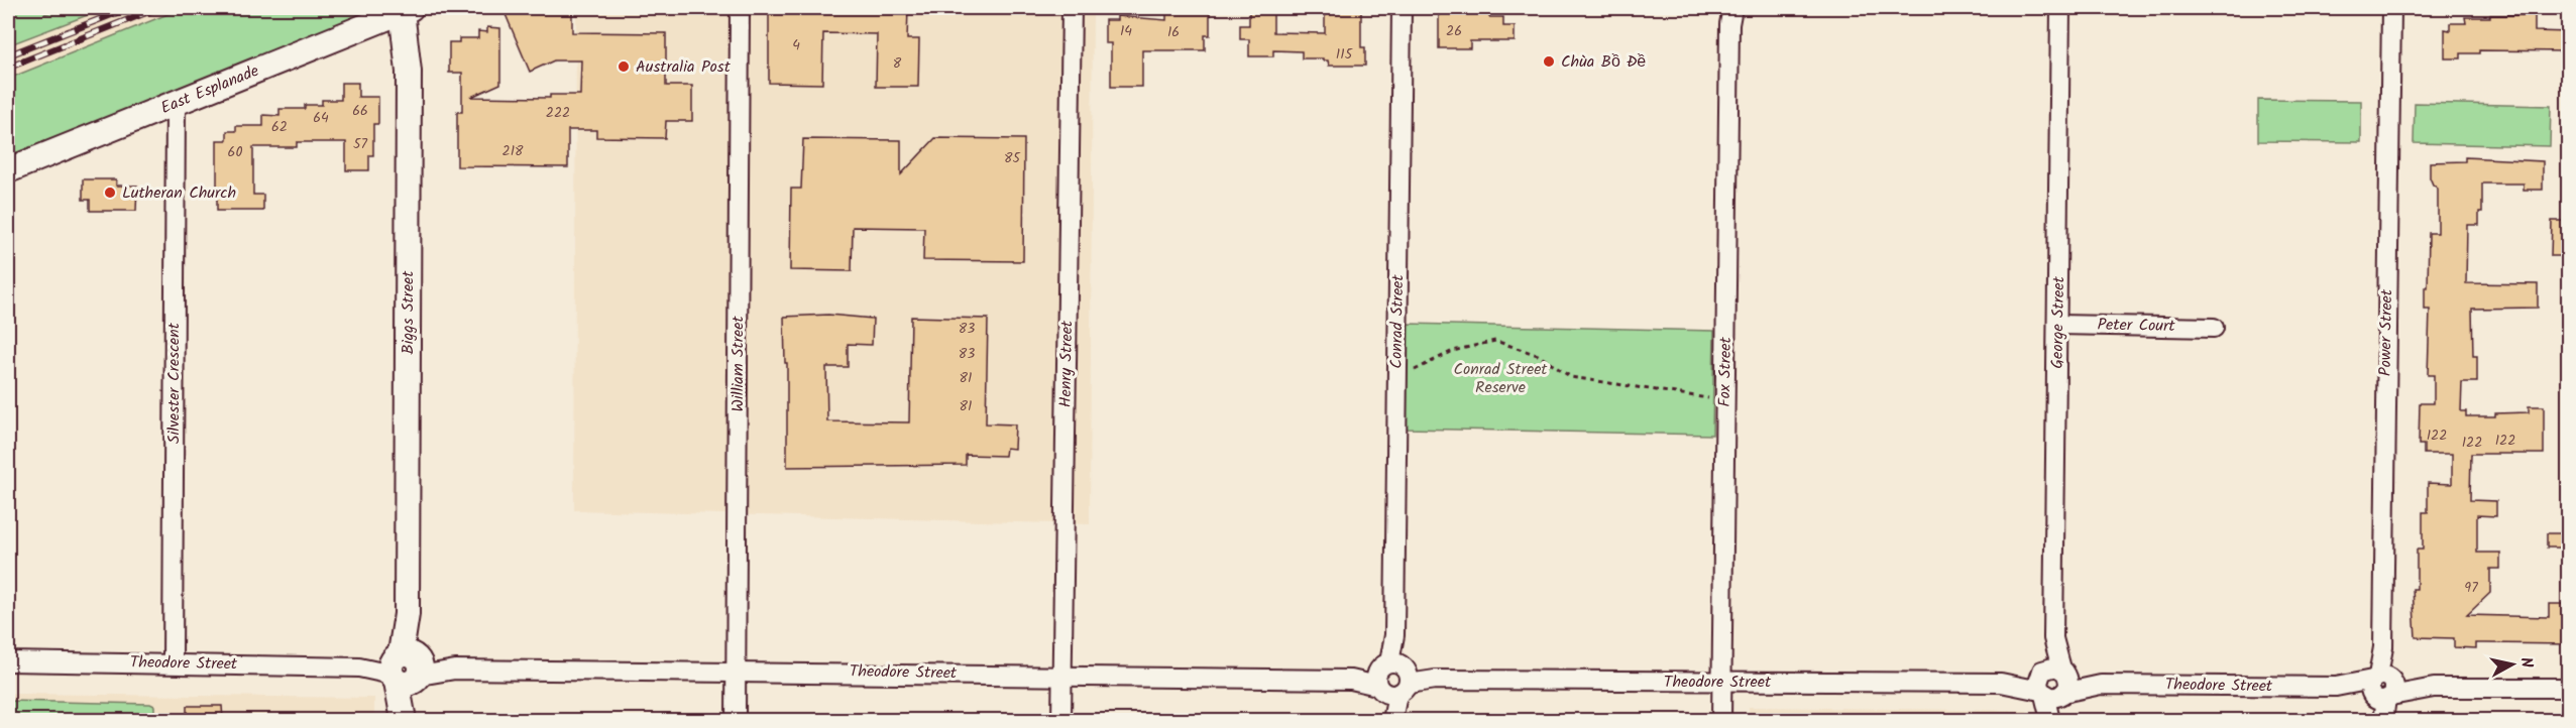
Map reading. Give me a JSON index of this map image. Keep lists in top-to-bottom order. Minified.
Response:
{"streets":{"street":["East Esplanade","Biggs Street","Conrad Street","George Street","Peter Court","Power Street","William Street","Henry Street","Fox Street","Silvester Crescent","Theodore Street"]},"crossings":[["East Esplanade","Biggs Street"],["East Esplanade","Silvester Crescent"],["Biggs Street","Theodore Street"],["Conrad Street","Theodore Street"],["George Street","Peter Court"],["George Street","Theodore Street"],["Power Street","Theodore Street"],["William Street","Theodore Street"],["Henry Street","Theodore Street"],["Fox Street","Theodore Street"],["Silvester Crescent","Theodore Street"]],"parks":["Conrad Street Reserve"],"places":["Chùa Bồ Đề","Australia Post","Lutheran Church"],"house_numbers":["14","26","16","4","115","8","66","222","64","62","57","218","60","85","83","83","81","81","122","122","122","97"],"north":"right"}
